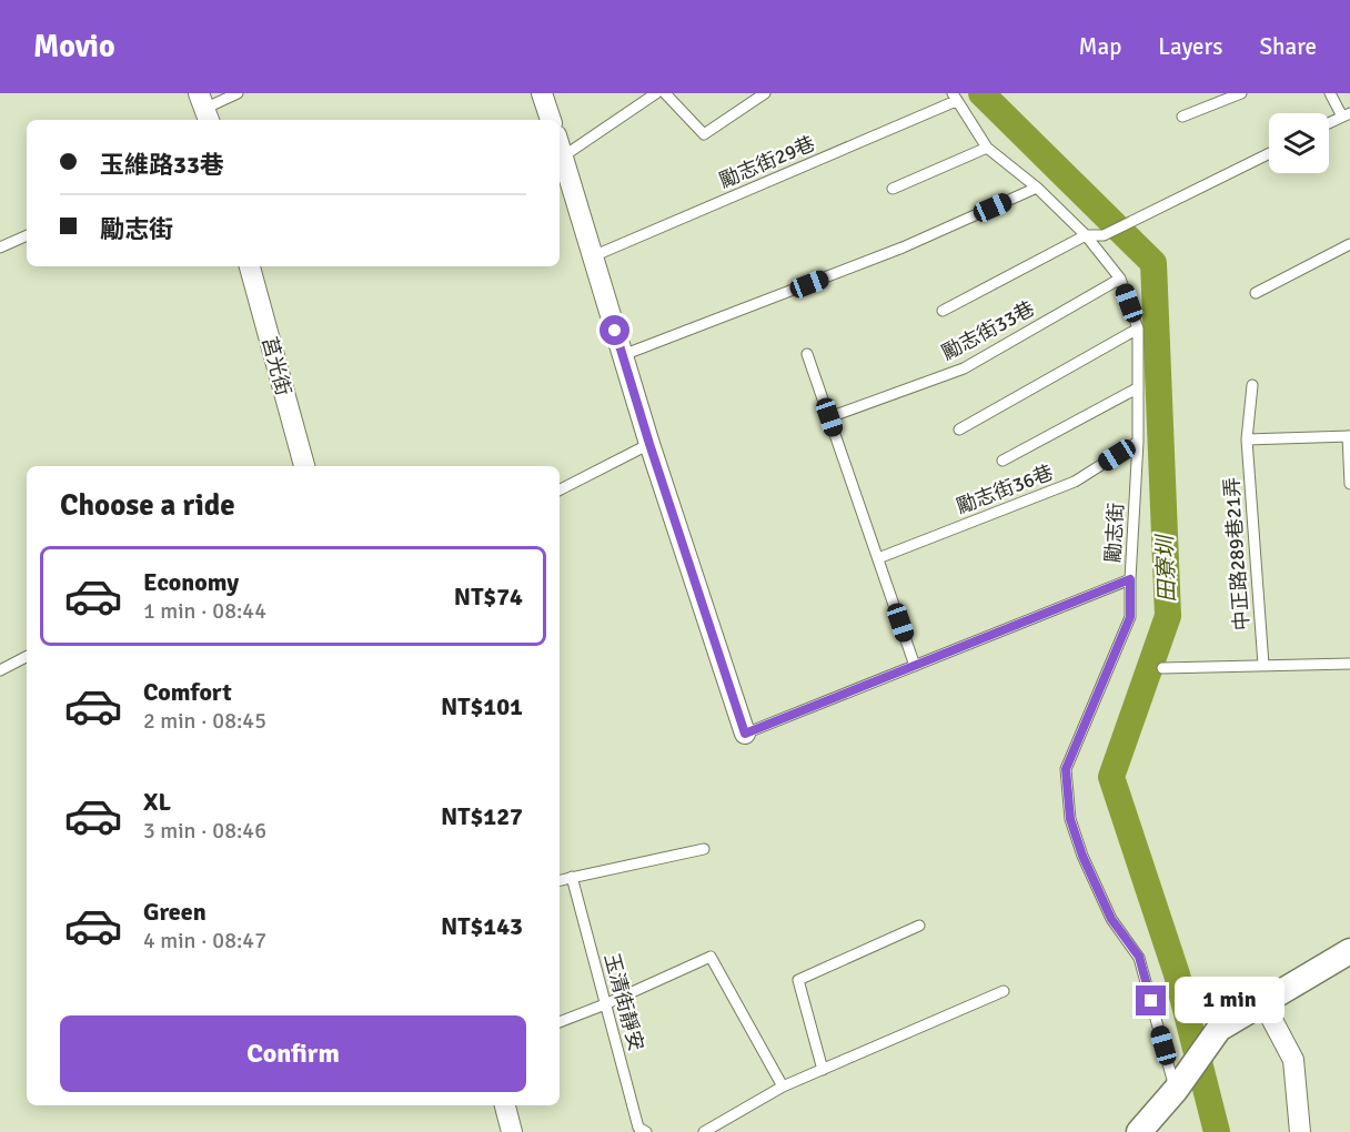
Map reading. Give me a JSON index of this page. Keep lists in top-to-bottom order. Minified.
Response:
{"streets":{"street":["莒光街"],"lane":["勵志街29巷","勵志街33巷","勵志街36巷","勵志街","中正路289巷21弄","玉清街靜安"]},"crossings":[["勵志街29巷","勵志街"],["勵志街33巷","勵志街"],["勵志街36巷","勵志街"]],"water":["田寮圳"],"page":{"header":"Movio","nav":["Map","Layers","Share"],"banner":["玉維路33巷","勵志街"],"heading":"Choose a ride","list":[{"name":"Economy","note":"1 min · 08:44","value":"NT$74"},{"name":"Comfort","note":"2 min · 08:45","value":"NT$101"},{"name":"XL","note":"3 min · 08:46","value":"NT$127"},{"name":"Green","note":"4 min · 08:47","value":"NT$143"}],"bubble":"1 min","buttons":"Confirm"}}
